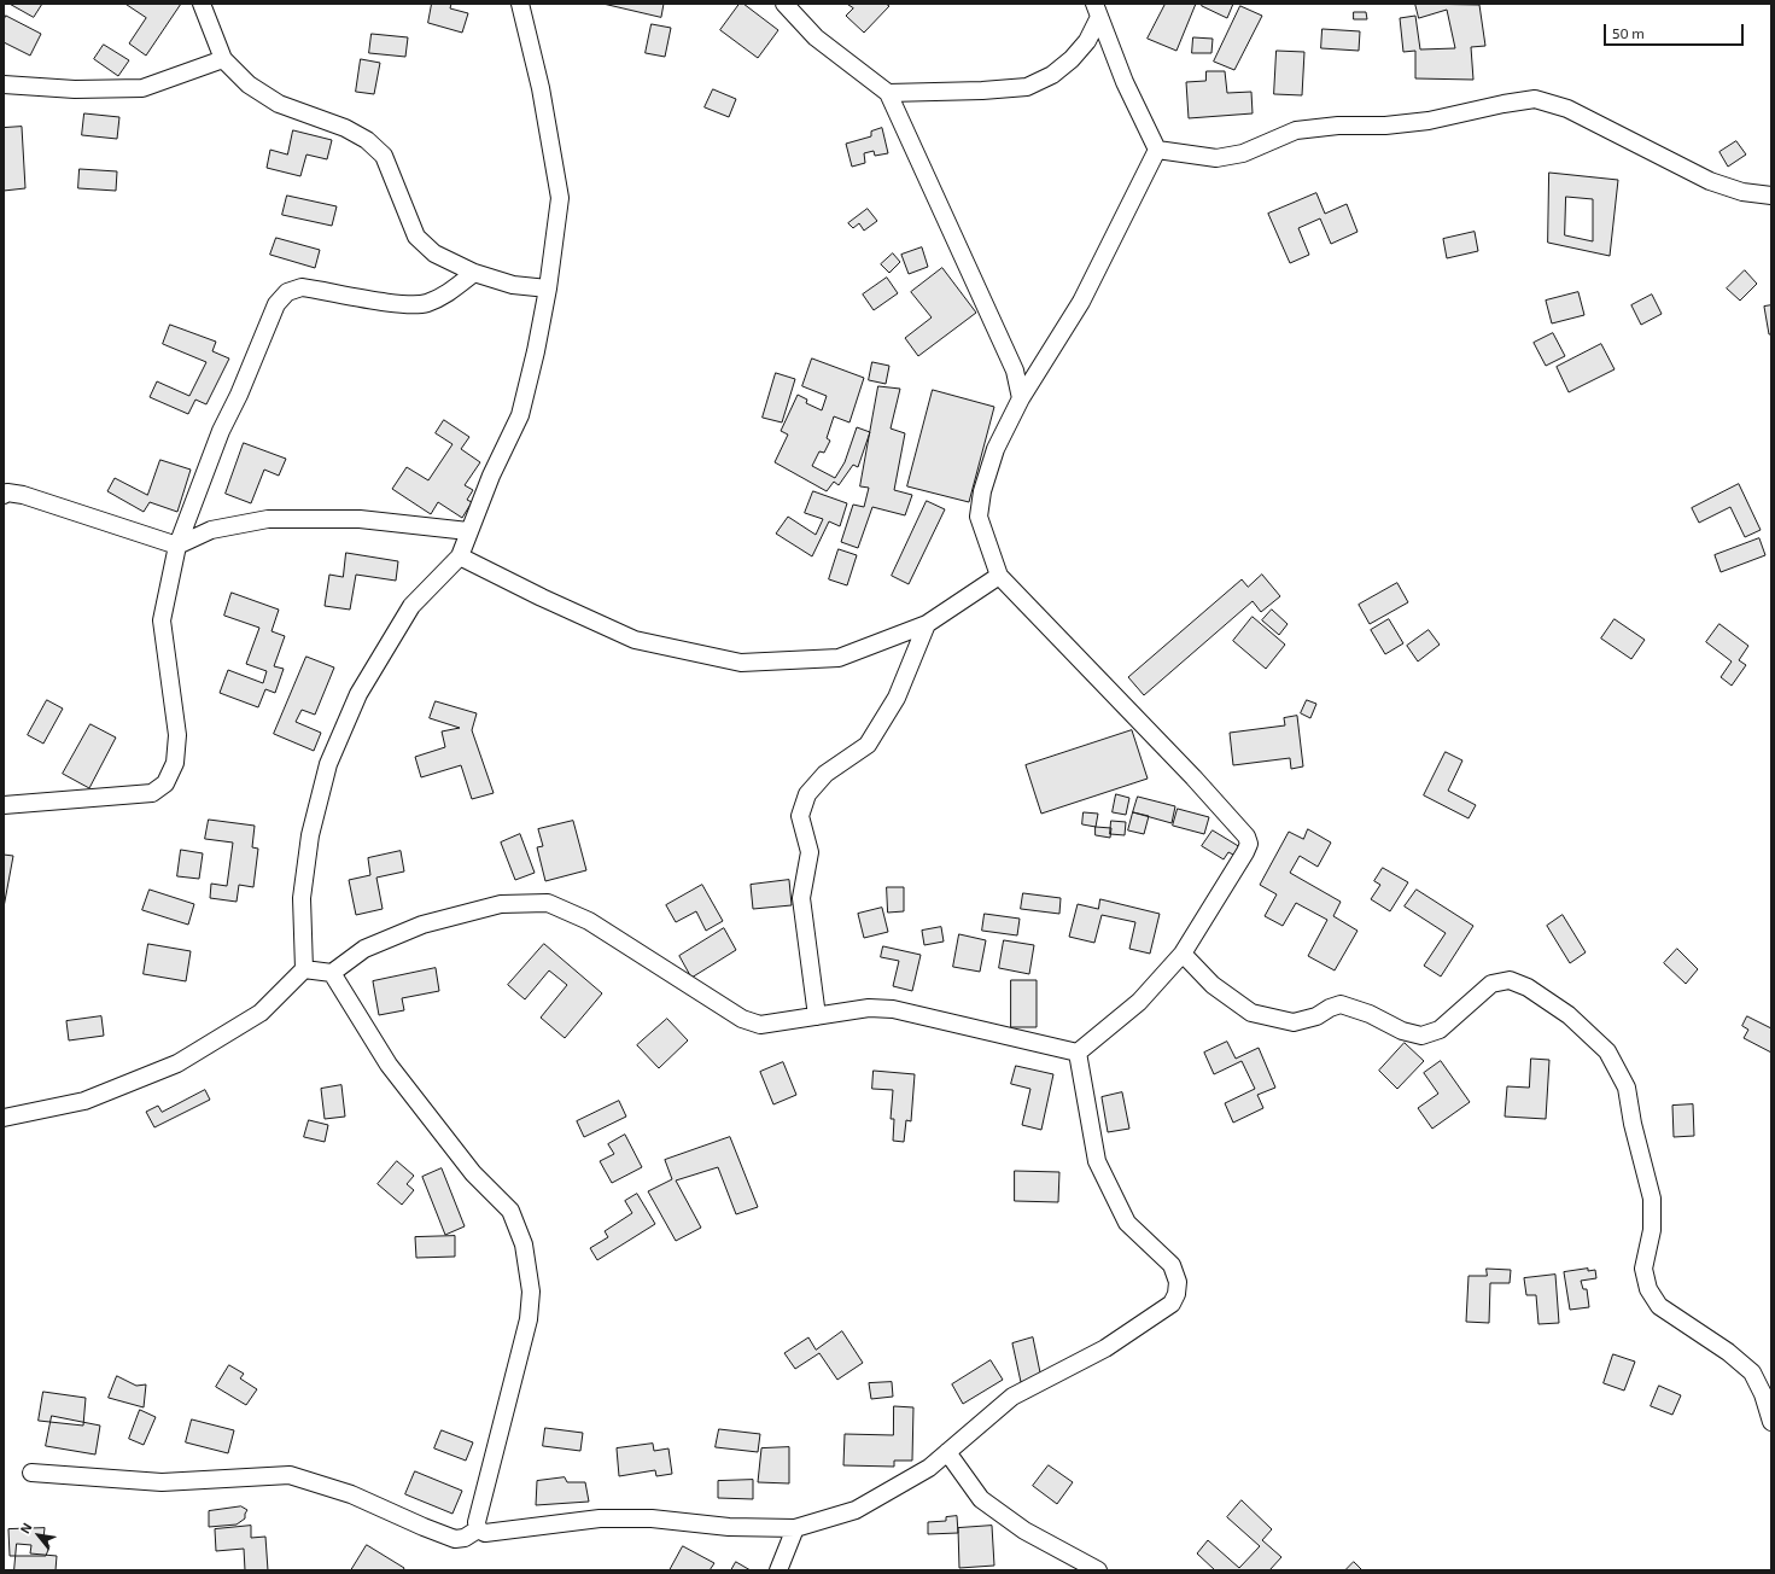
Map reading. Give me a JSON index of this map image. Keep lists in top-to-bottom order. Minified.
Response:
{"scale_bar":"50 m","north":"top left"}
